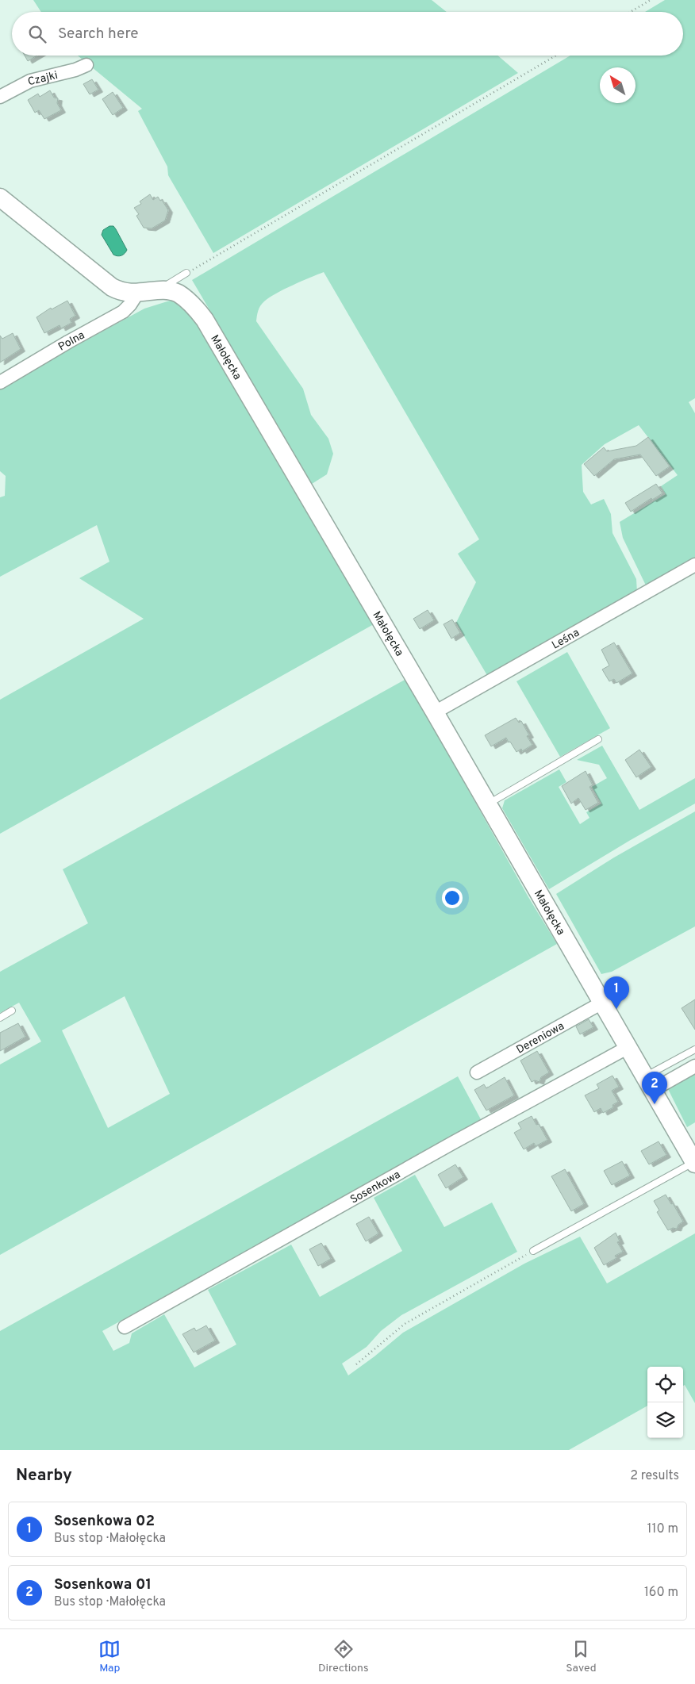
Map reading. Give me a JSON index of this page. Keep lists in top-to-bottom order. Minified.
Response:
{"streets":{"street":["Czajki","Polna","Małołęcka","Leśna","Dereniowa","Sosenkowa"]},"crossings":[["Polna","Małołęcka"],["Małołęcka","Leśna"],["Małołęcka","Dereniowa"],["Małołęcka","Sosenkowa"]],"north":"top left","page":{"search":"Search here","pins":["1","2"],"heading":["Nearby","2 results"],"list":[{"mark":"1","name":"Sosenkowa 02","note":"Bus stop · Małołęcka","value":"110 m"},{"mark":"2","name":"Sosenkowa 01","note":"Bus stop · Małołęcka","value":"160 m"}],"nav":["Map","Directions","Saved"]}}
